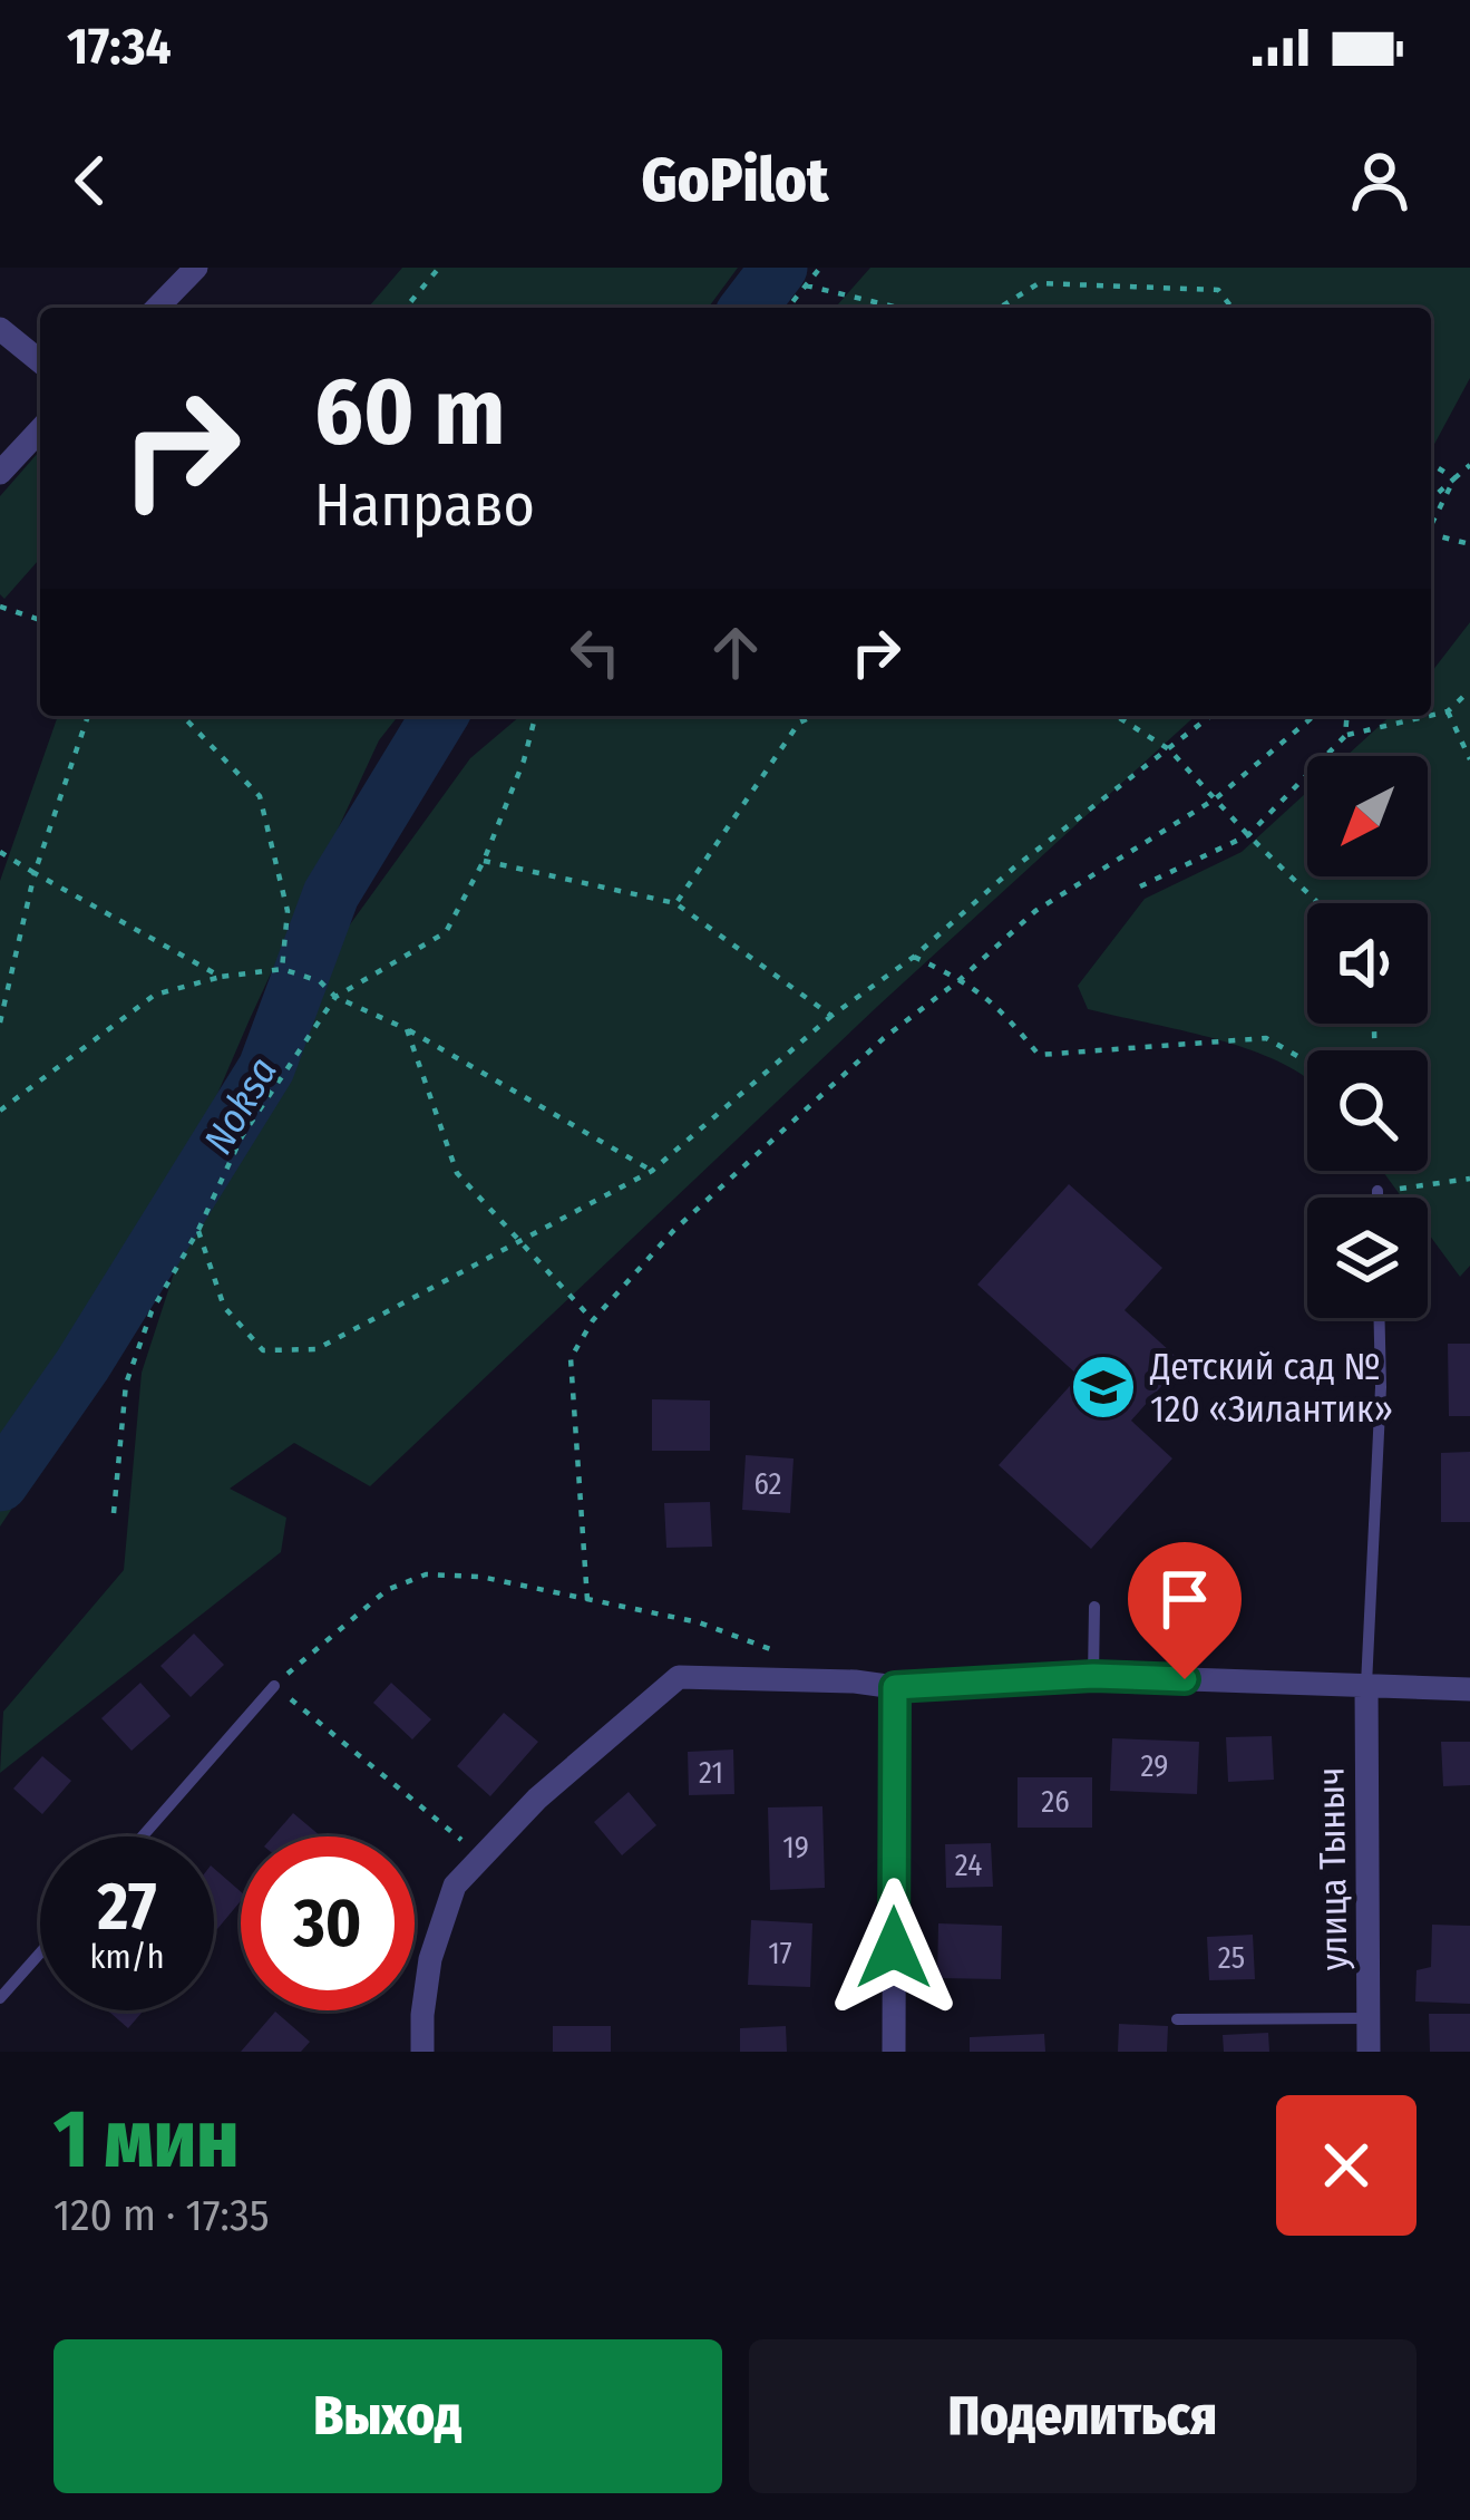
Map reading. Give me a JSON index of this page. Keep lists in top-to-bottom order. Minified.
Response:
{"streets":{"street":["улица Тыныч"]},"water":["Noksa"],"places":{"school or university":["Детский сад № 120 «Зилантик»"]},"house_numbers":["62","29","21","26","19","24","17","25"],"north":"bottom left","page":{"status":"17:34","header":"GoPilot","turn":["60 m","Направо"],"speed":"27 km/h","limit":"30","heading":["1 мин","120 m · 17:35"],"buttons":["Выход","Поделиться"]}}
